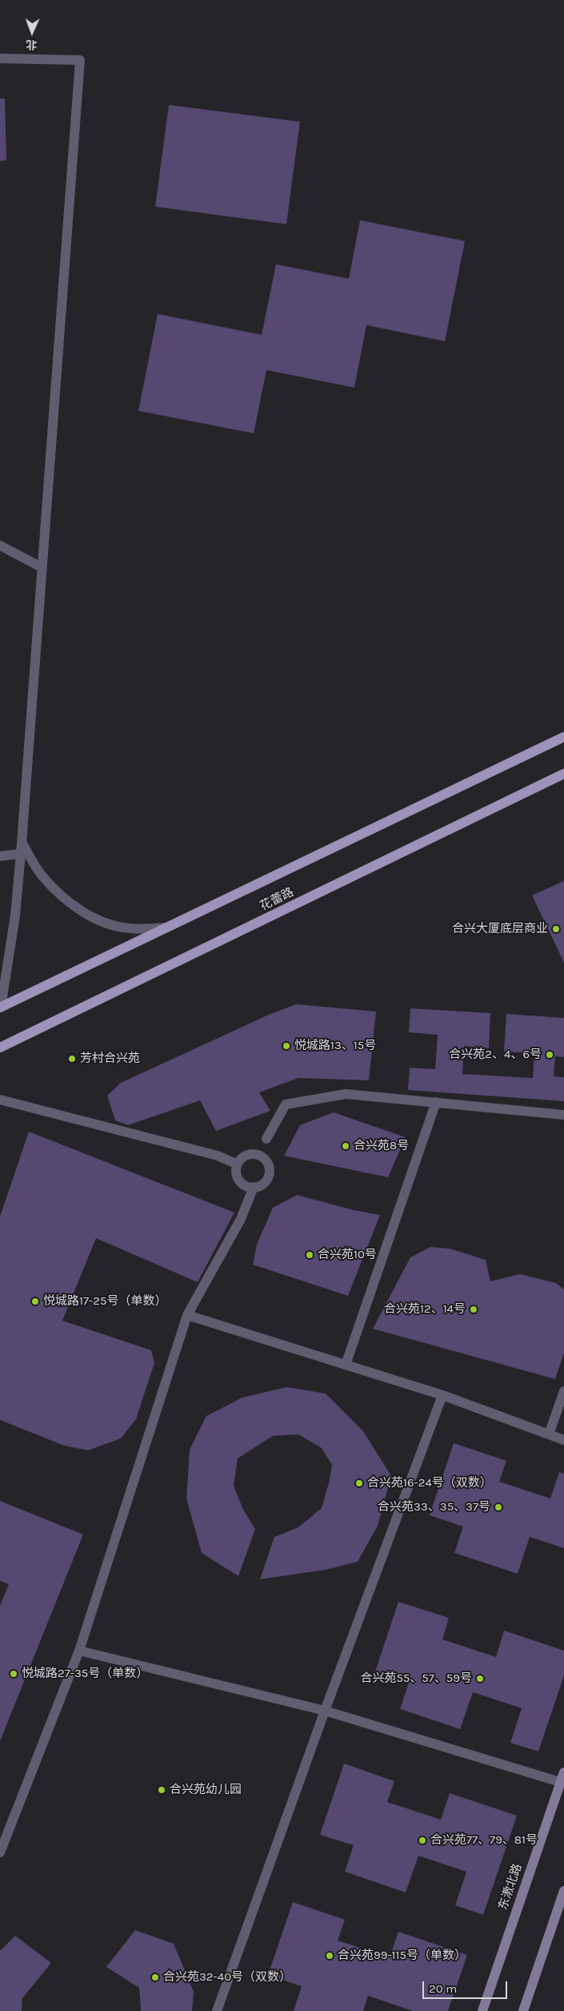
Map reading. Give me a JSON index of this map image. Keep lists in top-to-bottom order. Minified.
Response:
{"streets":{"main road":["花蕾路","东漖北路"]},"places":["合兴大厦底层商业","悦城路13、15号","合兴苑2、4、6号","芳村合兴苑","合兴苑8号","合兴苑10号","悦城路17-25号（单数）","合兴苑12、14号","合兴苑16-24号（双数）","合兴苑33、35、37号","悦城路27-35号（单数）","合兴苑55、57、59号","合兴苑幼儿园","合兴苑77、79、81号","合兴苑99-115号（单数）","合兴苑32-40号（双数）"],"scale_bar":"20 m","north":"bottom"}
